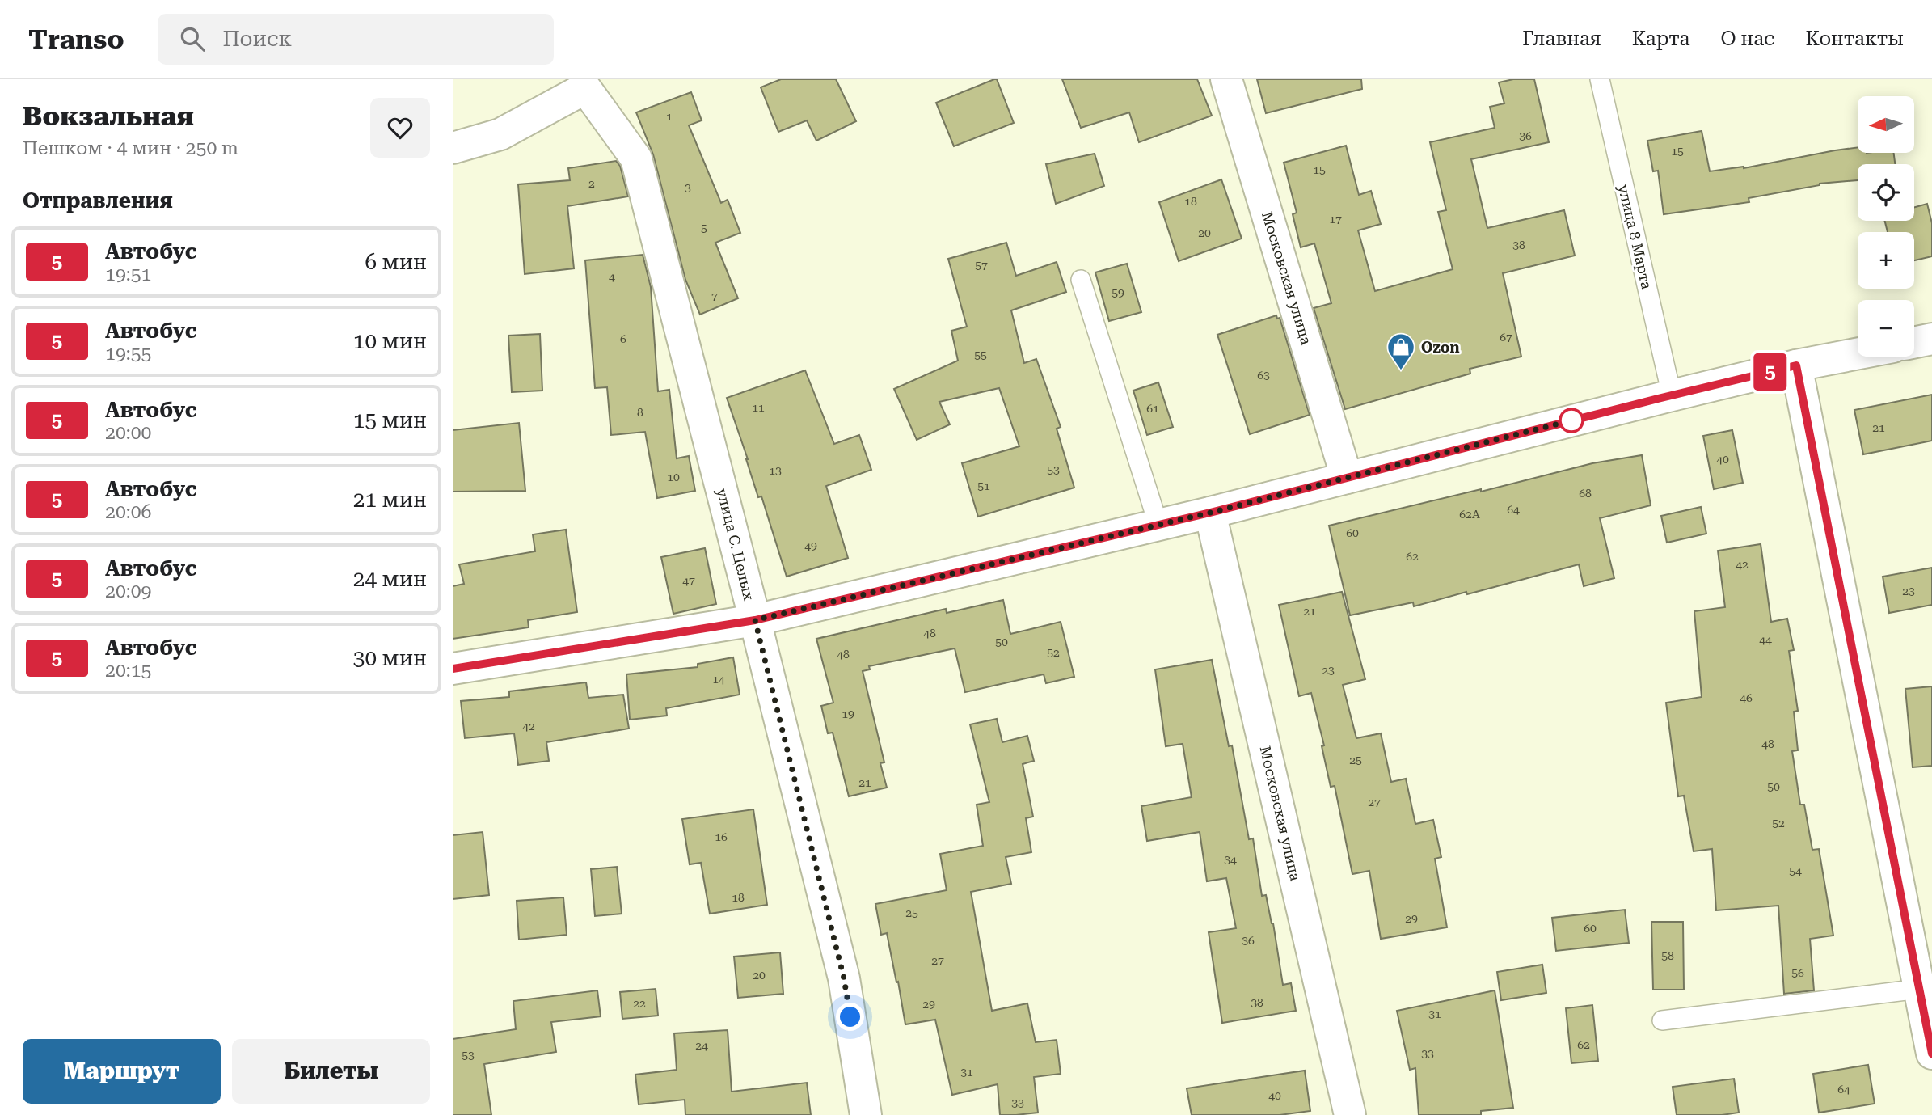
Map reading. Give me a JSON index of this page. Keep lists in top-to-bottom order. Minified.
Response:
{"streets":{"street":["Московская улица","улица С. Целых"],"lane":["улица 8 Марта"]},"places":{"shop":["Ozon"]},"lines":["bus line 5"],"house_numbers":["1","36","15","15","2","3","18","17","5","20","38","57","4","59","7","67","6","55","63","11","61","8","21","40","53","13","10","51","68","64","62А","60","49","62","42","47","23","21","48","44","50","52","48","23","14","46","19","42","48","25","21","50","27","52","16","34","54","18","25","29","60","36","58","27","56","20","38","22","29","31","62","24","33","53","31","64","40","33"],"north":"left","page":{"header":"Transo","search":"Поиск","nav":["Главная","Карта","О нас","Контакты"],"heading":[["Вокзальная","Пешком · 4 мин · 250 m"],"Отправления"],"on_map":"5","map_buttons":["+","−"],"list":[{"mark":"5","name":"Автобус","note":"19:51","value":"6 мин"},{"mark":"5","name":"Автобус","note":"19:55","value":"10 мин"},{"mark":"5","name":"Автобус","note":"20:00","value":"15 мин"},{"mark":"5","name":"Автобус","note":"20:06","value":"21 мин"},{"mark":"5","name":"Автобус","note":"20:09","value":"24 мин"},{"mark":"5","name":"Автобус","note":"20:15","value":"30 мин"}],"buttons":["Маршрут","Билеты"]}}
